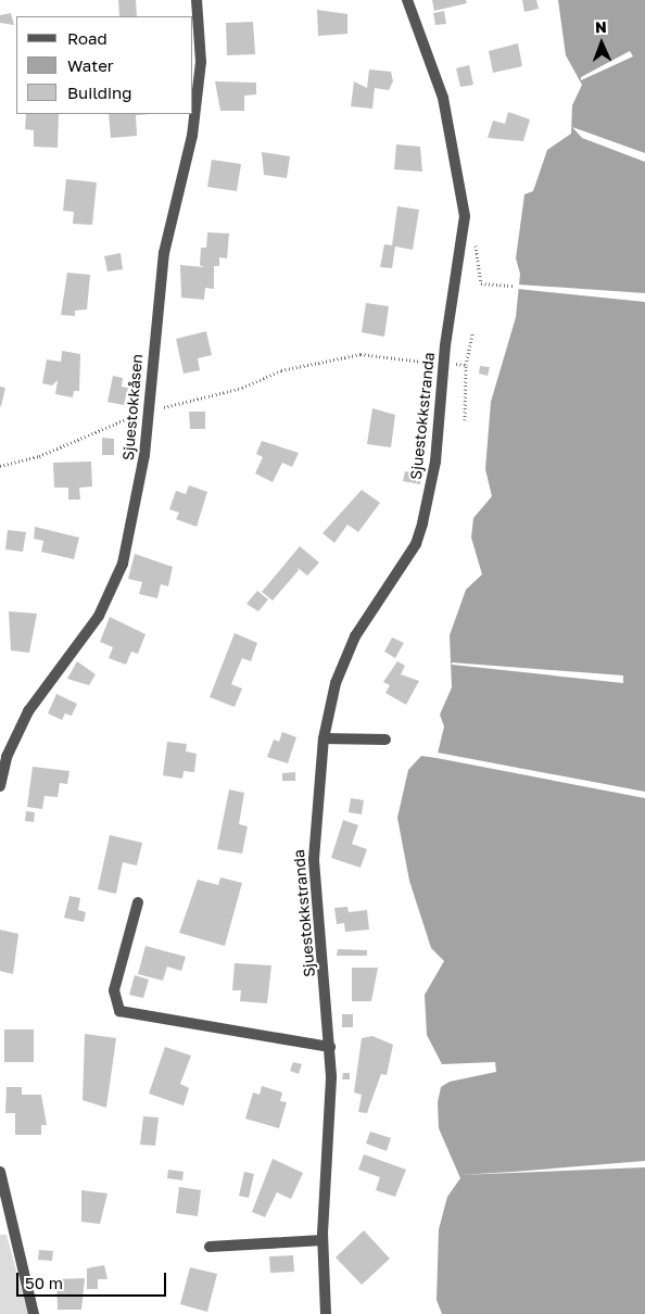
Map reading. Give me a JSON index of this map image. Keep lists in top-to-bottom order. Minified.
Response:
{"streets":{"street":["Sjuestokkåsen","Sjuestokkstranda"]},"legend":["Road","Water","Building"],"scale_bar":"50 m","north":"top"}
